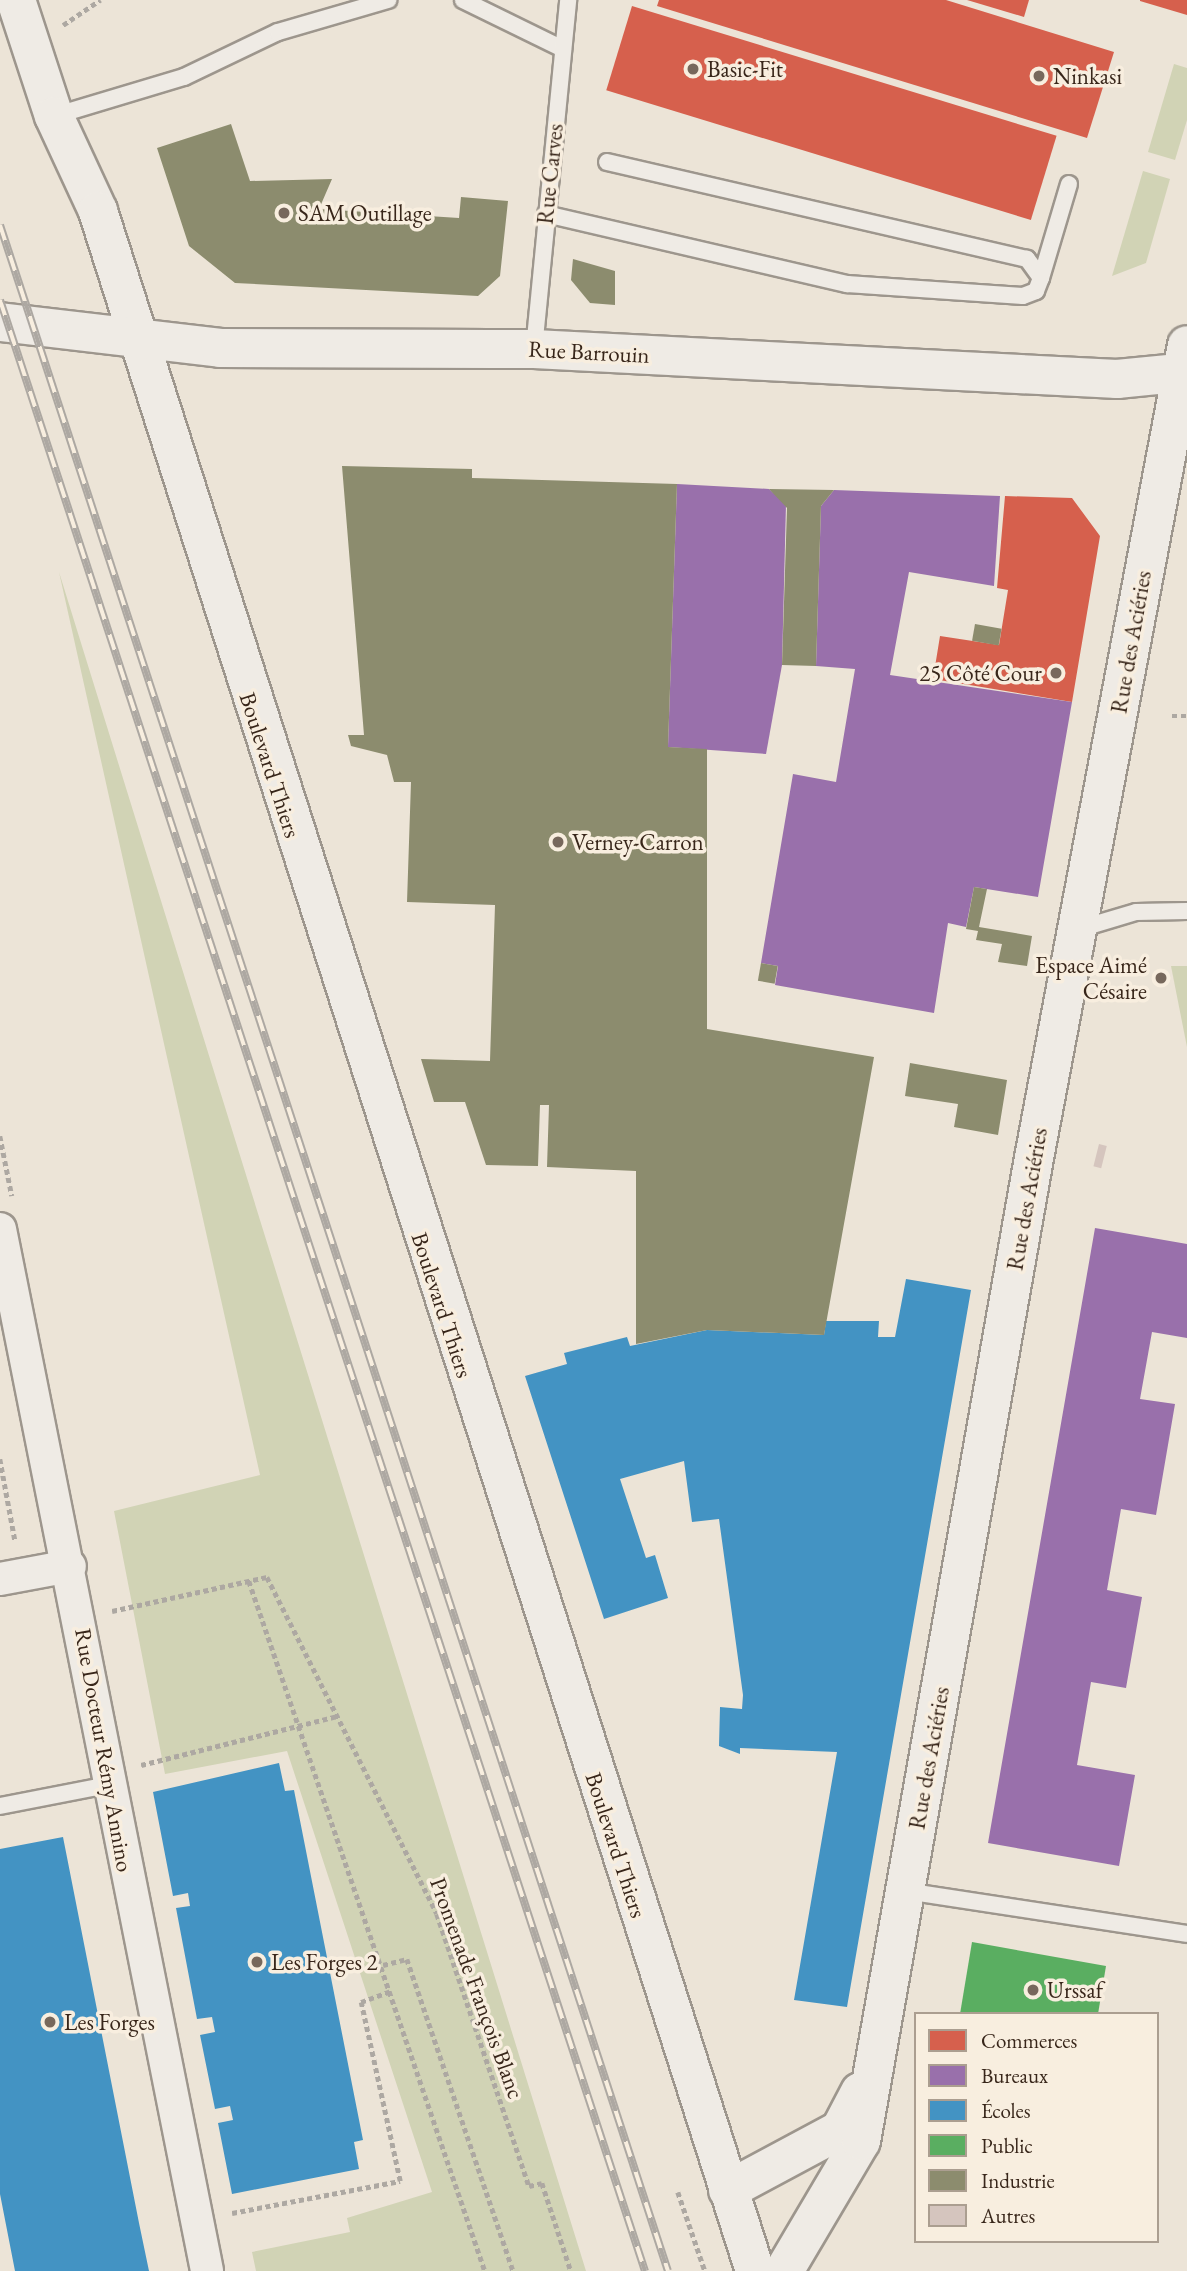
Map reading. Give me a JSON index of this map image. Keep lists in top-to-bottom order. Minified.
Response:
{"streets":{"street":["Rue Barrouin","Rue des Aciéries","Boulevard Thiers","Rue Docteur Rémy Annino"],"lane":["Rue Carves"],"path":["Promenade François Blanc"]},"crossings":[["Rue Carves","Rue Barrouin"],["Rue Barrouin","Rue des Aciéries"],["Rue Barrouin","Boulevard Thiers"],["Rue des Aciéries","Boulevard Thiers"]],"places":["Basic-Fit","Ninkasi","SAM Outillage","25 Côté Cour","Verney-Carron","Espace Aimé Césaire","Les Forges 2","Urssaf","Les Forges"],"legend":["Commerces","Bureaux","Écoles","Public","Industrie","Autres"]}
